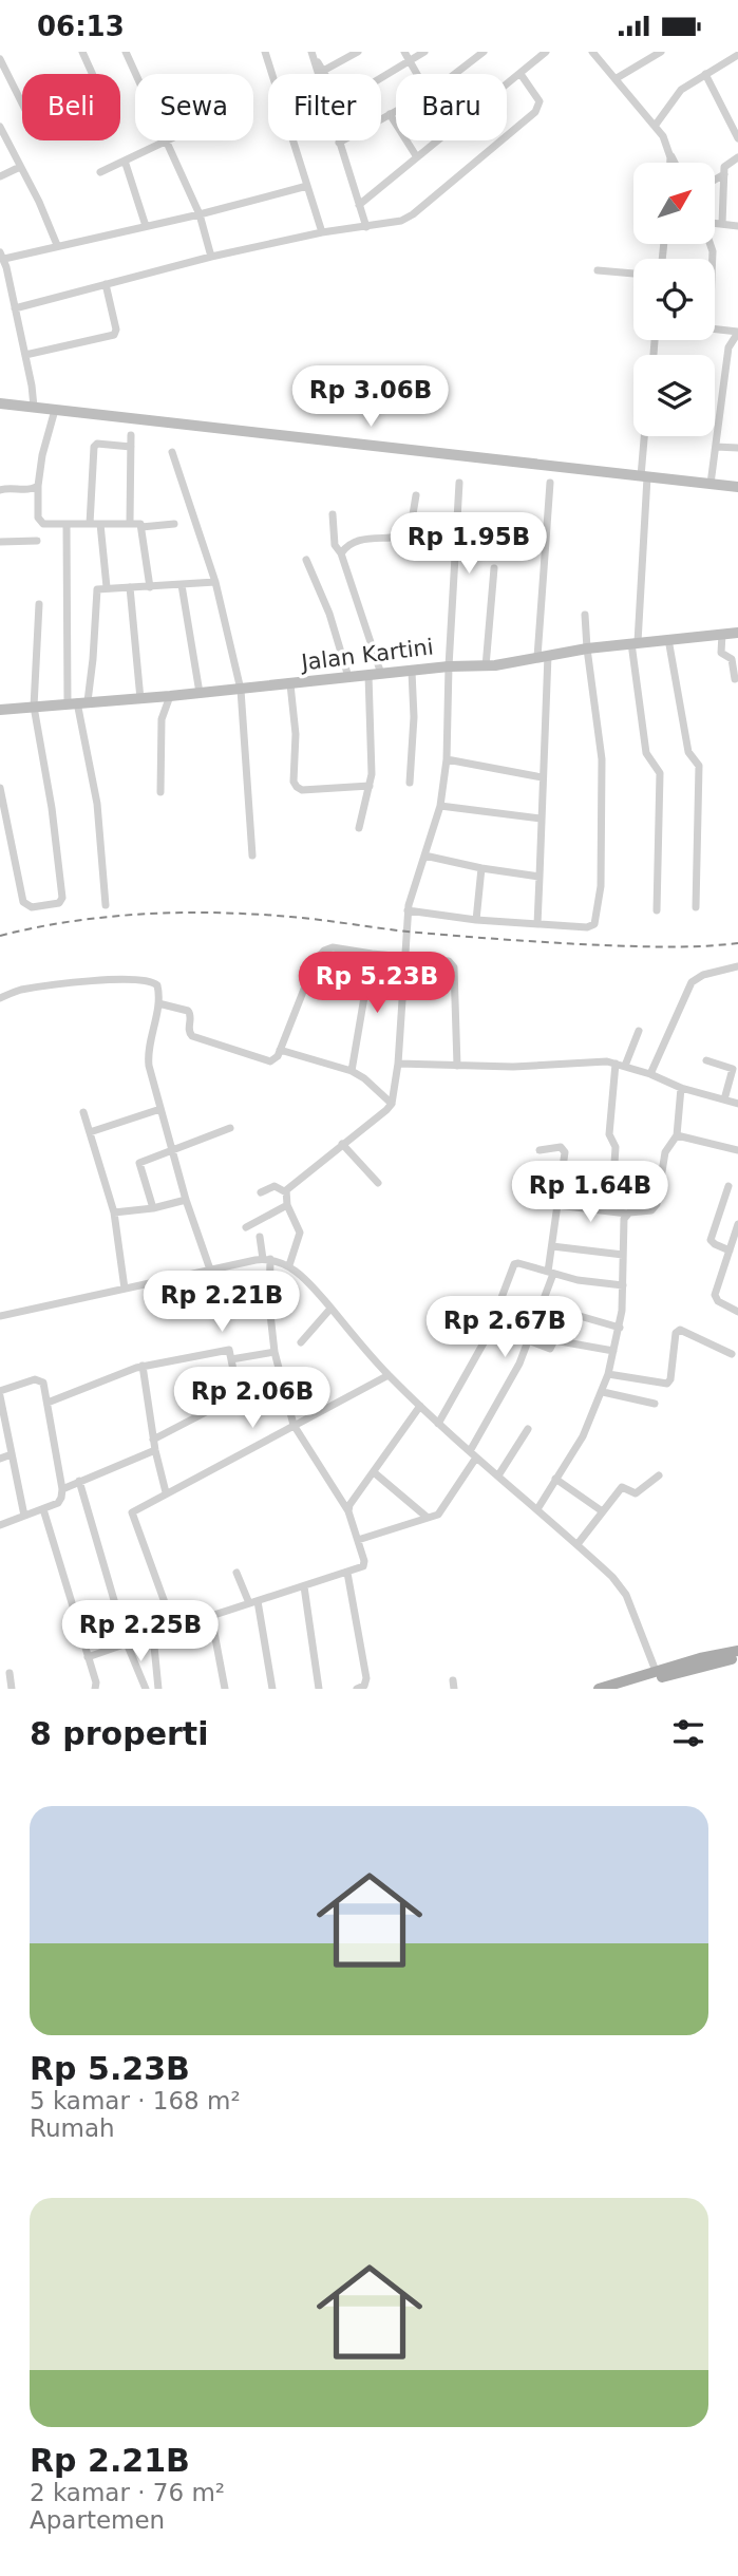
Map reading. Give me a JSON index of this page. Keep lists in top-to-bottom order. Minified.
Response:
{"streets":{"street":["Jalan Kartini"]},"north":"top right","page":{"status":"06:13","chip":["Beli","Sewa","Filter","Baru"],"price":["Rp 3.06B","Rp 1.95B","Rp 5.23B","Rp 1.64B","Rp 2.21B","Rp 2.67B","Rp 2.06B","Rp 2.25B"],"heading":"8 properti","list":[{"name":"Rp 5.23B","note":"5 kamar · 168 m² · Rumah"},{"name":"Rp 2.21B","note":"2 kamar · 76 m² · Apartemen"}]}}
